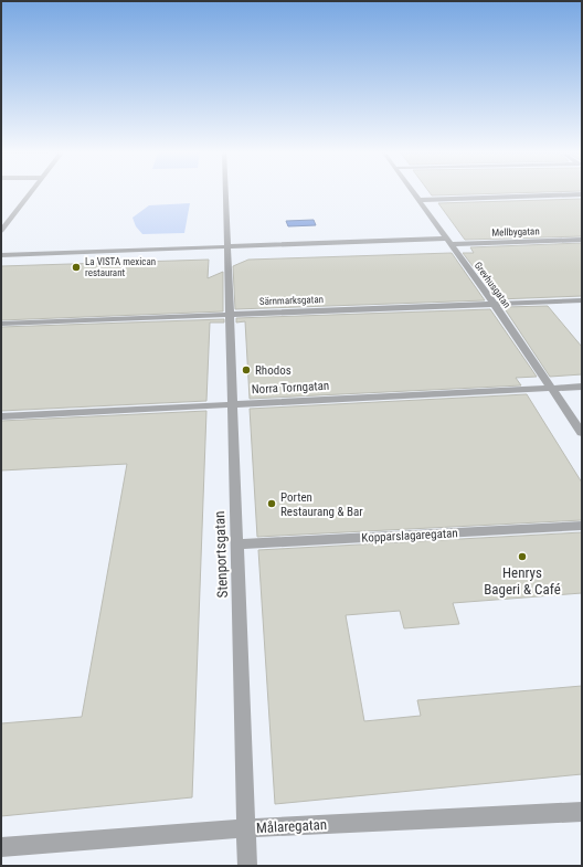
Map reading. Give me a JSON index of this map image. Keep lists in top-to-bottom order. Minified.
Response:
{"streets":{"street":["Mellbygatan","Grevhusgatan","Särnmarksgatan","Norra Torngatan","Kopparslagaregatan","Stenportsgatan","Målaregatan"]},"crossings":[["Mellbygatan","Grevhusgatan"],["Mellbygatan","Stenportsgatan"],["Grevhusgatan","Särnmarksgatan"],["Grevhusgatan","Norra Torngatan"],["Särnmarksgatan","Stenportsgatan"],["Norra Torngatan","Stenportsgatan"],["Kopparslagaregatan","Stenportsgatan"],["Stenportsgatan","Målaregatan"]],"places":["La VISTA mexican restaurant","Rhodos","Porten Restaurang & Bar","Henrys Bageri & Café"]}
